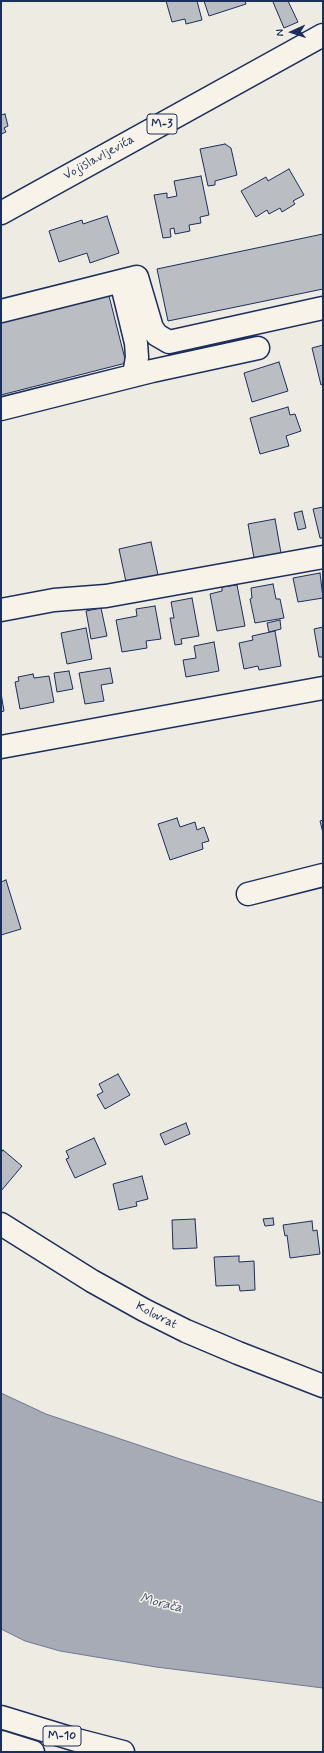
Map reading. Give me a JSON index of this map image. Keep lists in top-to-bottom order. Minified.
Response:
{"streets":{"street":["M-3","Vojislavljevića","Kolovrat","M-10"]},"water":["Morača"],"north":"left"}
